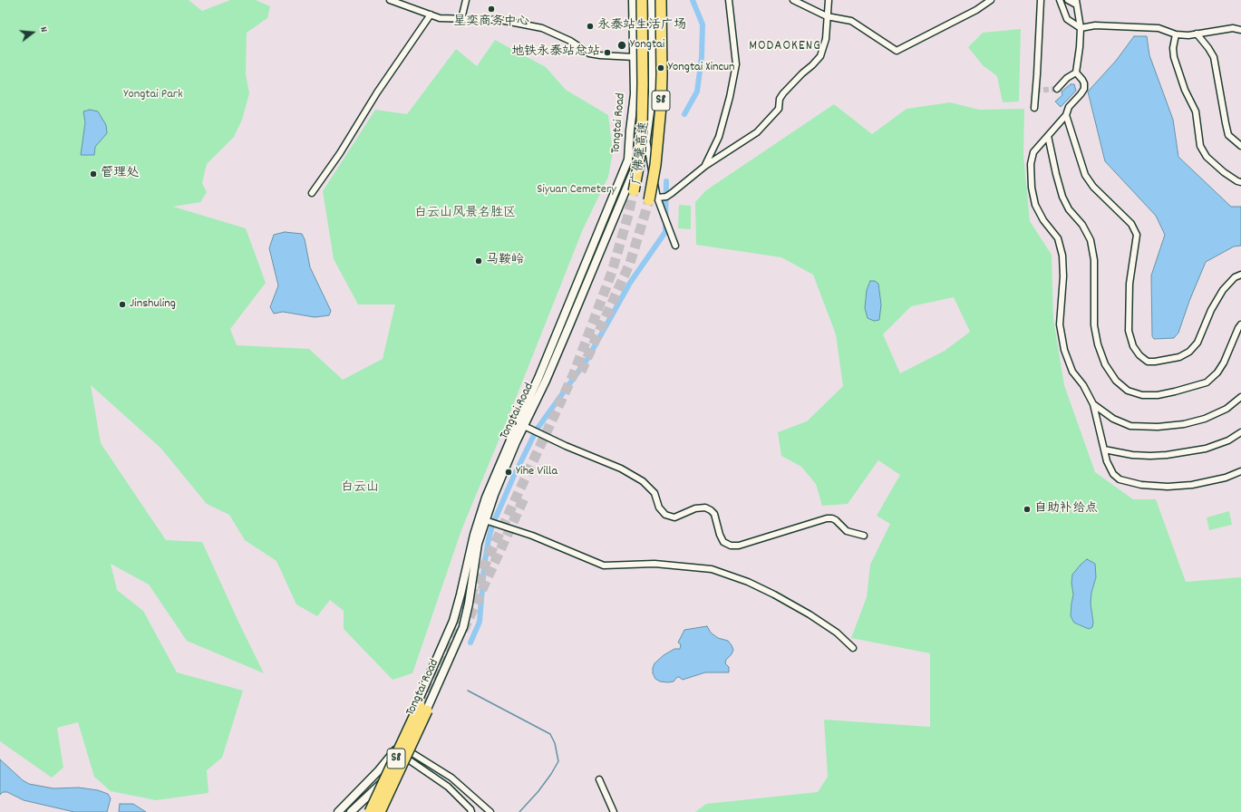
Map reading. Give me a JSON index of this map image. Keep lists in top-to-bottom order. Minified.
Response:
{"streets":{"highway":["S8","广佛肇高速"],"main road":["Tongtai Road"]},"districts":["MODAOKENG"],"parks":["Yongtai Park","Siyuan Cemetery","白云山风景名胜区","白云山"],"places":["星奕商务中心","永泰站生活广场","Yongtai","地铁永泰站总站","Yongtai Xincun","管理处","马鞍岭","Jinshuling","Yihe Villa","自助补给点"],"north":"right"}
